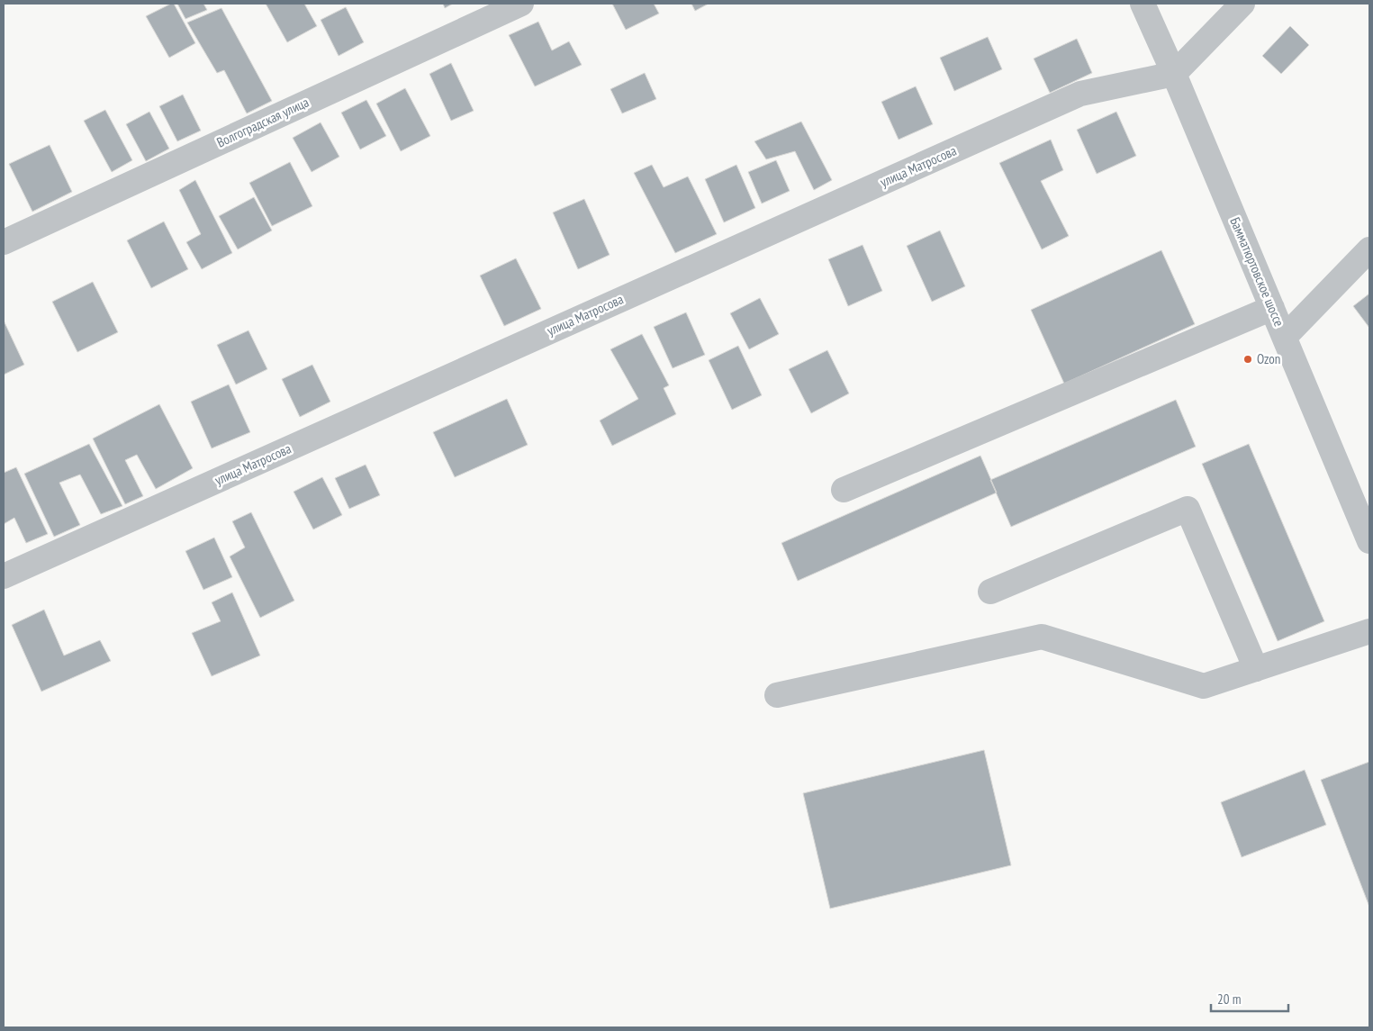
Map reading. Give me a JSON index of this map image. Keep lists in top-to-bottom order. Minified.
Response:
{"streets":{"street":["Волгоградская улица","улица Матросова","Бамматюртовское шоссе"]},"crossings":[["улица Матросова","Бамматюртовское шоссе"]],"places":["Ozon"],"scale_bar":"20 m"}
